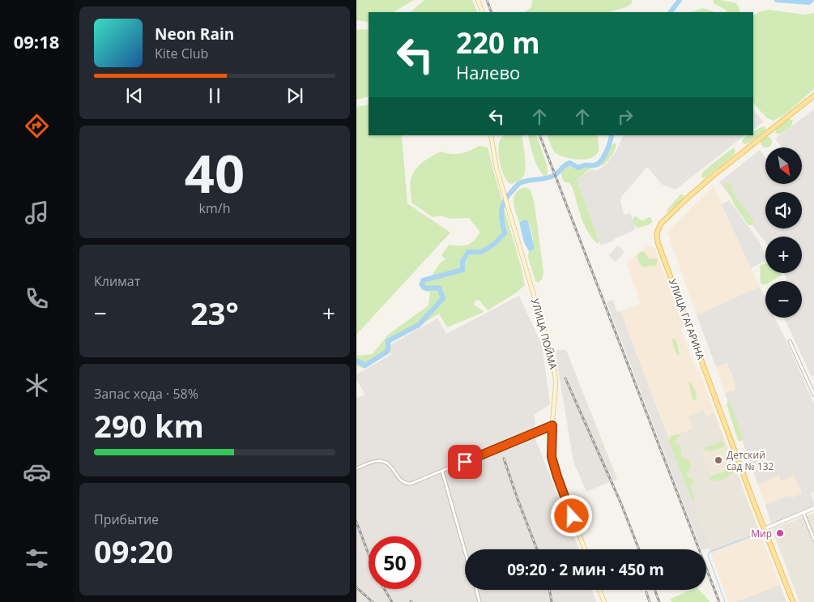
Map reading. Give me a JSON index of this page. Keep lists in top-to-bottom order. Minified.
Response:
{"streets":{"main road":["УЛИЦА ГАГАРИНА","УЛИЦА ПОЙМА"]},"places":["Детский сад № 132","Мир"],"north":"bottom right","page":{"tabs":"09:18","turn":["220 m","Налево"],"song":["Neon Rain","Kite Club"],"tile":[["40","km/h"],"Климат",["Запас хода · 58%","290 km"],["Прибытие","09:20"]],"map_buttons":["+","−"],"heat":["−","23°","+"],"limit":"50","trip":"09:20 · 2 мин · 450 m"}}
